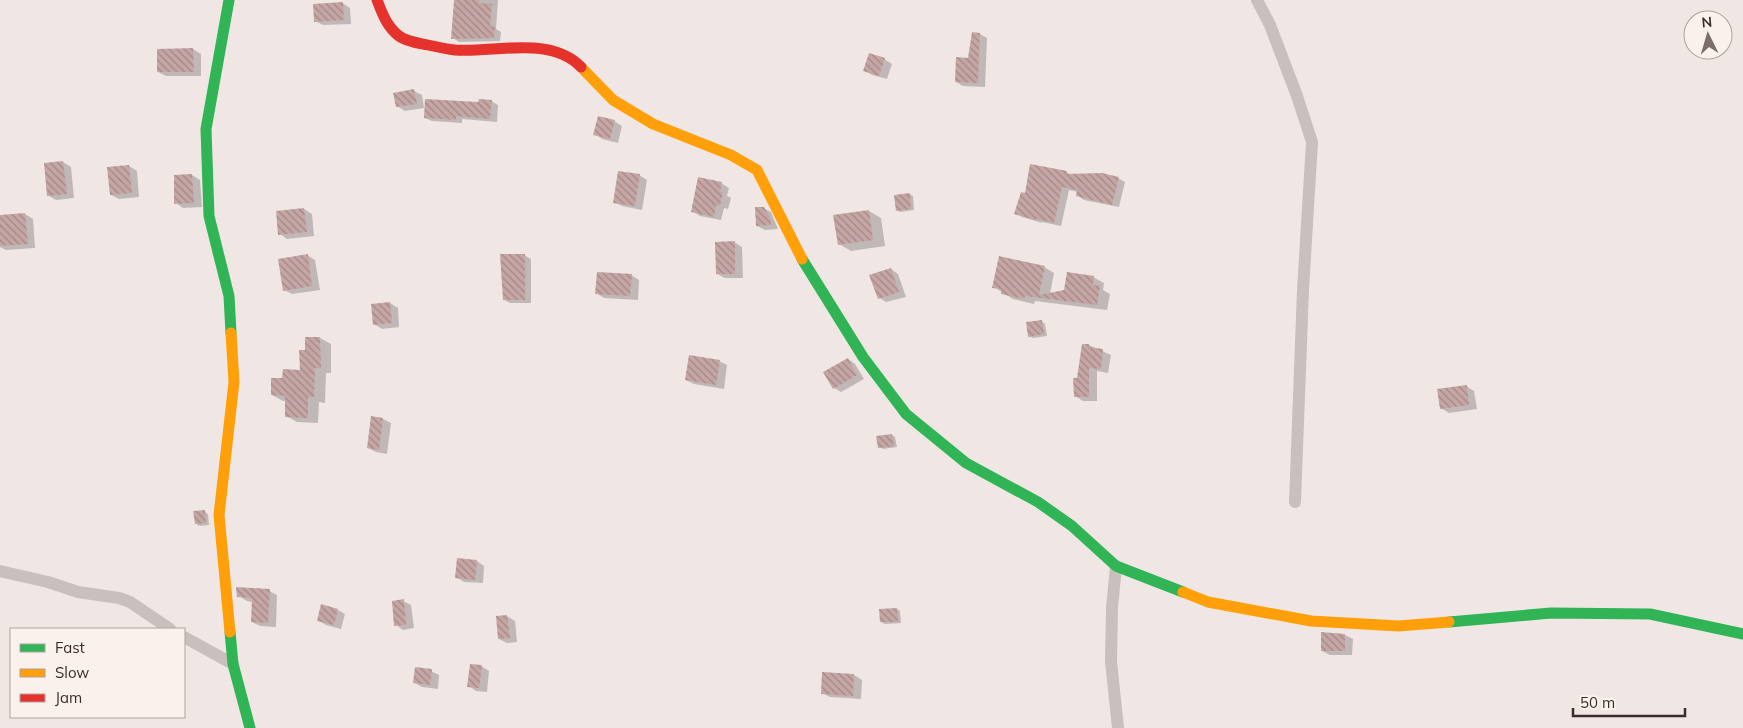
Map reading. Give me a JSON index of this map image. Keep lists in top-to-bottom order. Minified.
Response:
{"legend":["Fast","Slow","Jam"],"scale_bar":"50 m","north":"top"}
